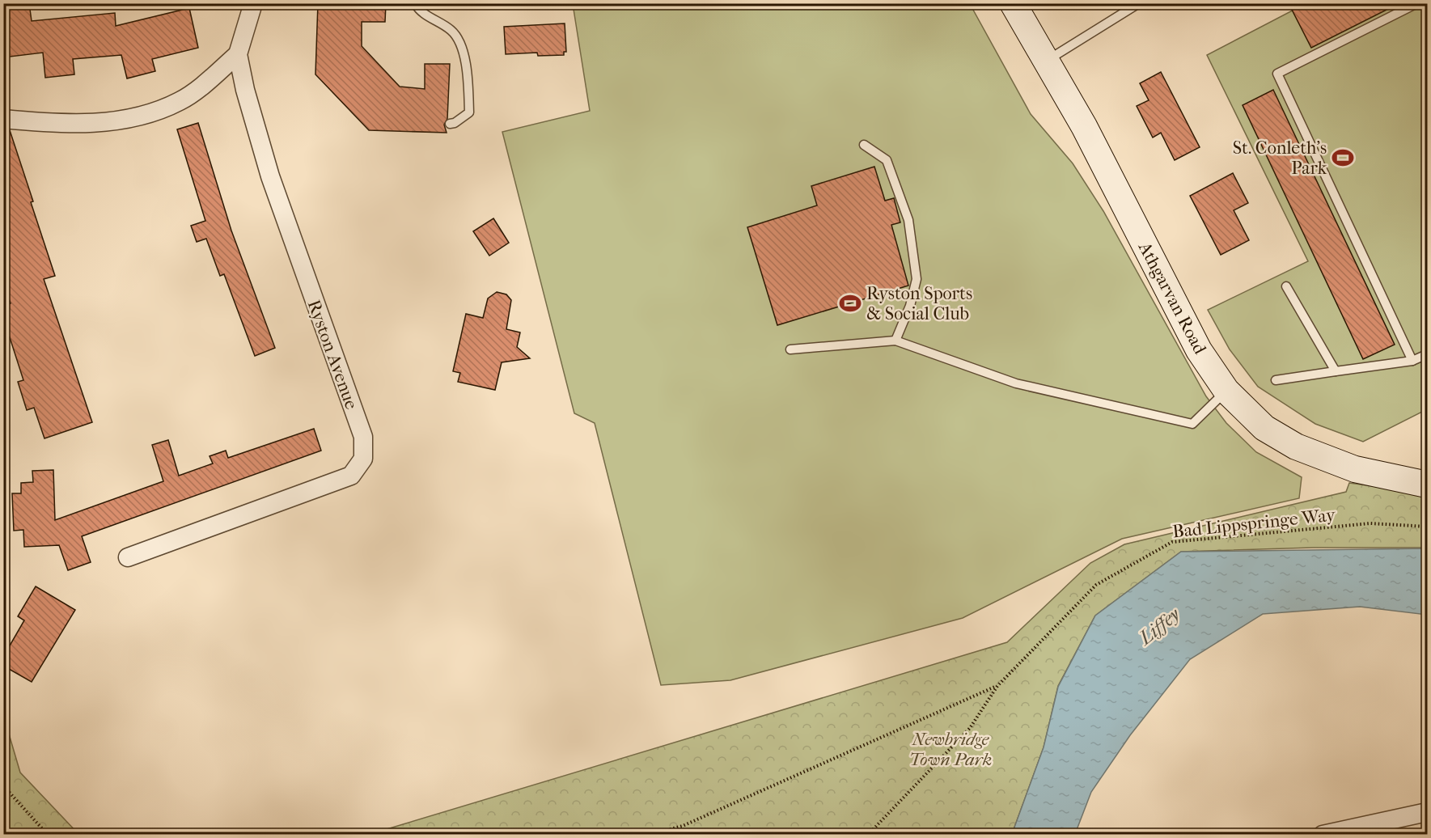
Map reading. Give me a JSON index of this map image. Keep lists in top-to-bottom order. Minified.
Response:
{"streets":{"main road":["Athgarvan Road"],"street":["Ryston Avenue"],"path":["Bad Lippspringe Way"]},"water":["Liffey"],"parks":["Newbridge Town Park"],"places":{"sports":["St. Conleth's Park","Ryston Sports & Social Club"]}}
